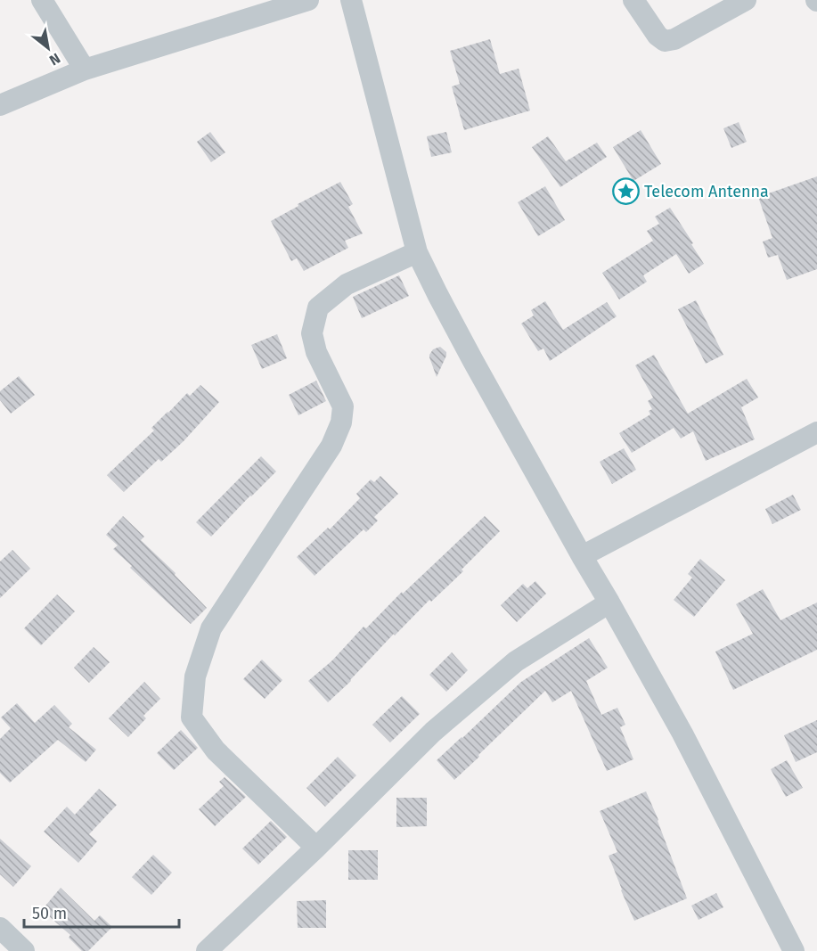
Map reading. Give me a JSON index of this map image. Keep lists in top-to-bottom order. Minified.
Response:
{"places":{"place":["Telecom Antenna"]},"scale_bar":"50 m","north":"bottom right"}
